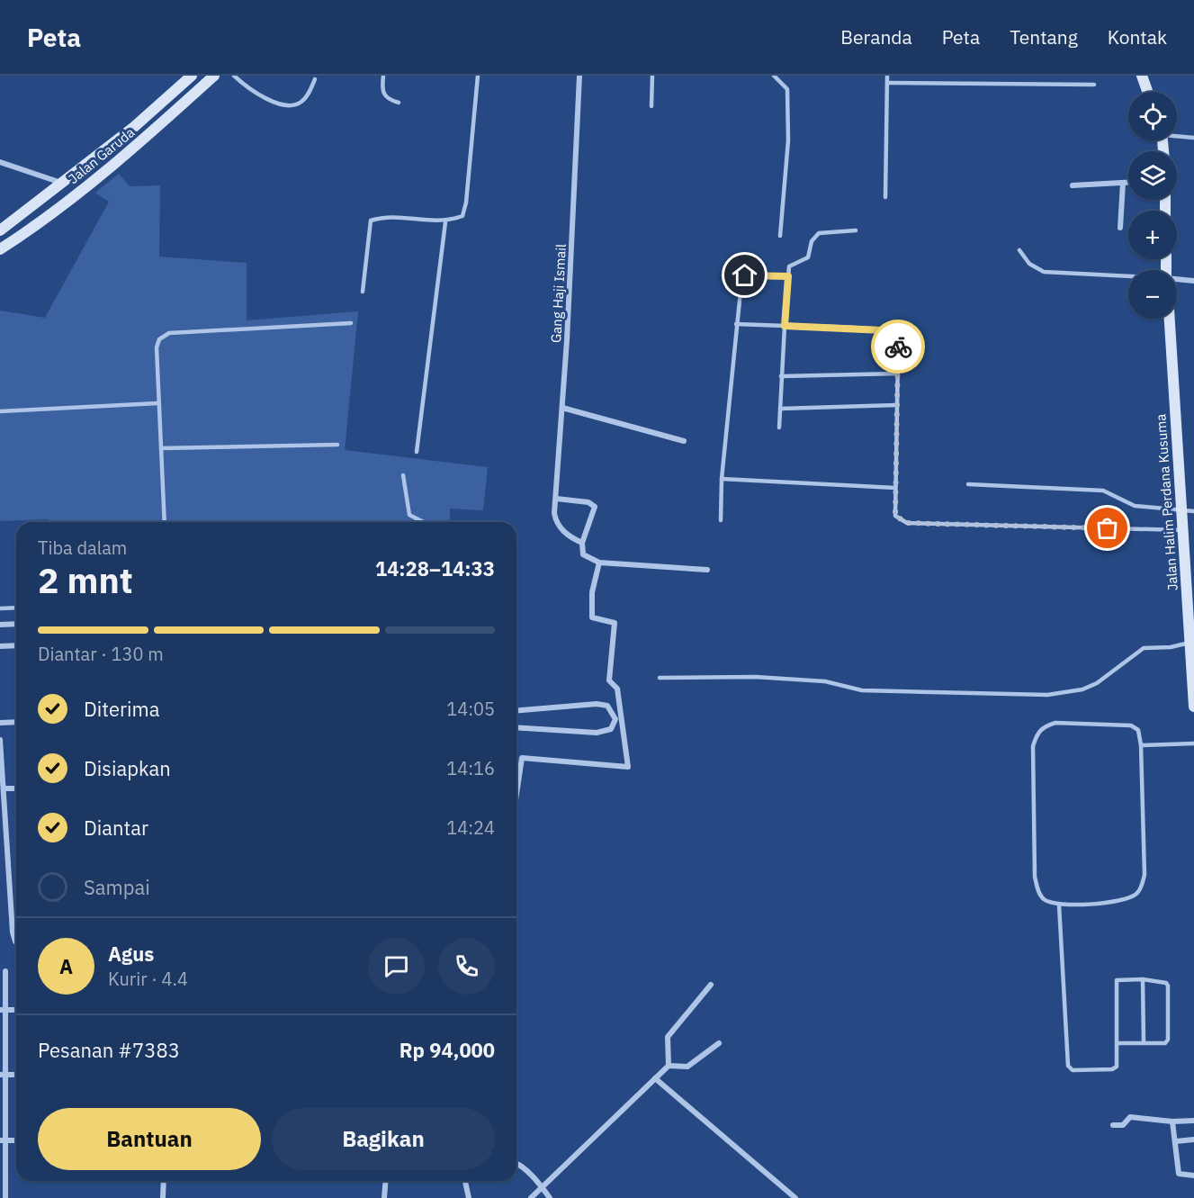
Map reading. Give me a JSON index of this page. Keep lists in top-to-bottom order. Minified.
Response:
{"streets":{"main road":["Jalan Garuda","Jalan Halim Perdana Kusuma"],"street":["Gang Haji Ismail"]},"page":{"header":"Peta","nav":["Beranda","Peta","Tentang","Kontak"],"map_buttons":["+","−"],"heading":["2 mnt","Tiba dalam","14:28–14:33"],"panel":["Agus","Kurir · 4.4","Pesanan #7383","Rp 94,000"],"bar":"Diantar · 130 m","list":[["Diterima","14:05"],["Disiapkan","14:16"],["Diantar","14:24"],"Sampai"],"round":"A","buttons":["Bantuan","Bagikan"]}}
